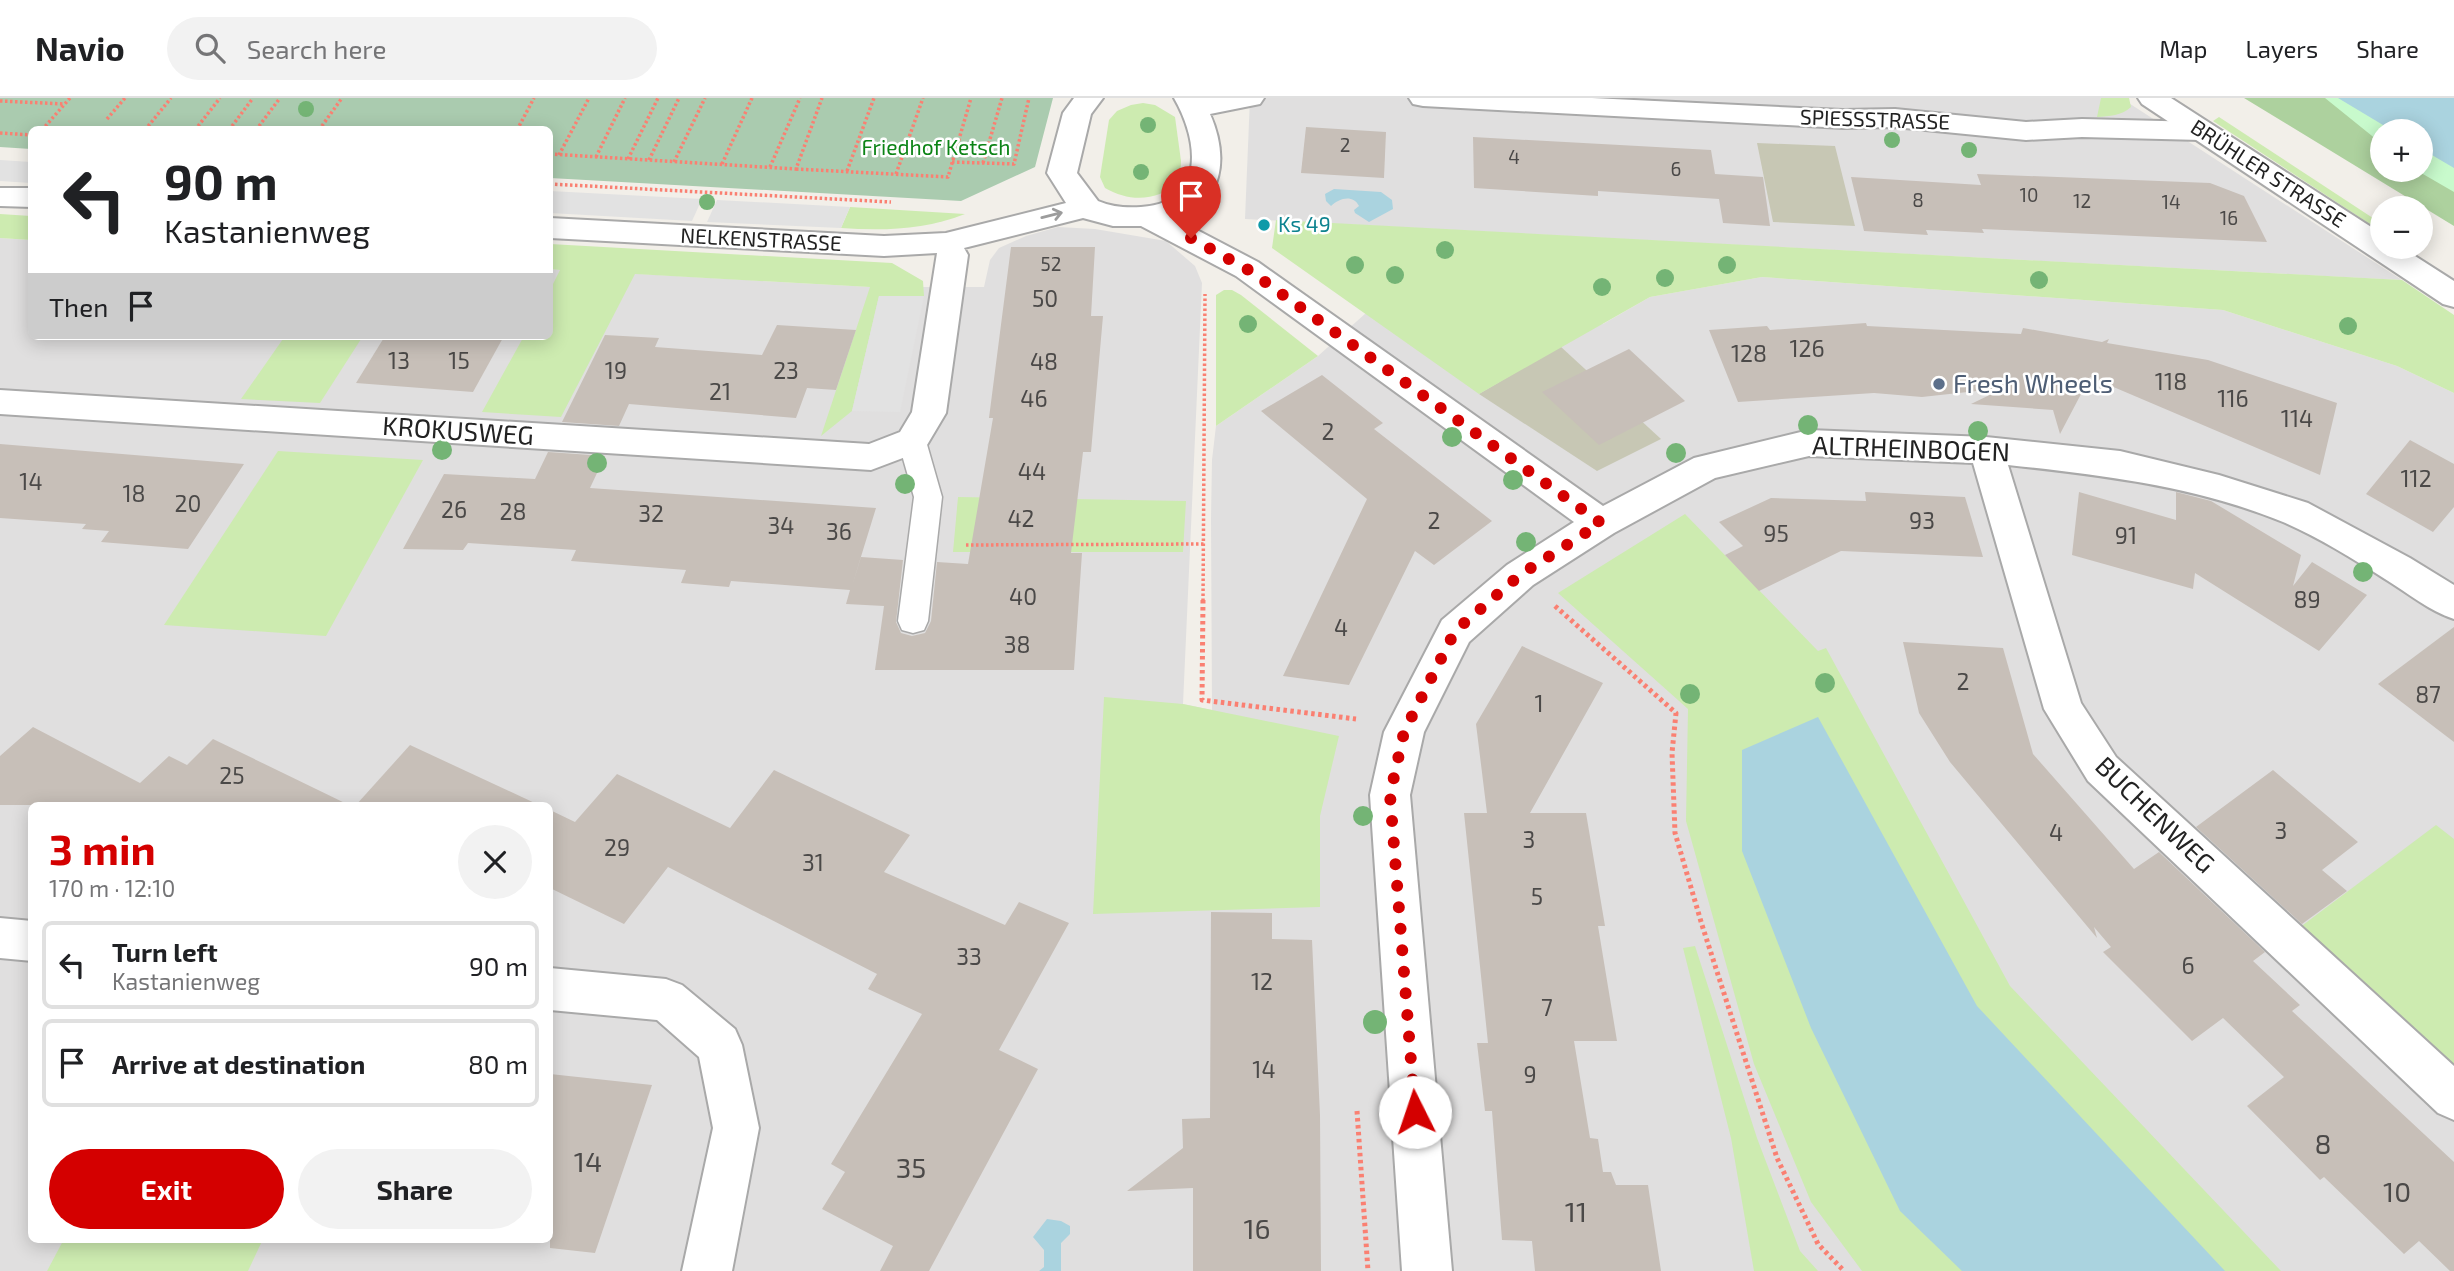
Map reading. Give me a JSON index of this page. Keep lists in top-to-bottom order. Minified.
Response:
{"streets":{"street":["SPIESSSTRASSE","BRÜHLER STRASSE","NELKENSTRASSE","KROKUSWEG","ALTRHEINBOGEN","BUCHENWEG"]},"crossings":[["SPIESSSTRASSE","BRÜHLER STRASSE"],["ALTRHEINBOGEN","BUCHENWEG"]],"parks":["Friedhof Ketsch"],"places":["Ks 49","Fresh Wheels"],"house_numbers":["2","4","6","10","8","12","14","16","52","50","126","128","13","15","48","19","23","118","21","46","116","114","2","44","112","14","18","20","26","28","32","42","2","93","34","36","95","91","40","89","4","38","2","87","1","25","3","4","3","29","31","5","33","6","12","7","14","9","8","14","35","10","11","16"],"page":{"header":"Navio","search":"Search here","nav":["Map","Layers","Share"],"map_buttons":["+","−"],"turn":["90 m","Kastanienweg"],"then":"Then","heading":["3 min","170 m · 12:10"],"list":[{"name":"Turn left","note":"Kastanienweg","value":"90 m"},{"name":"Arrive at destination","value":"80 m"}],"buttons":["Exit","Share"]}}
